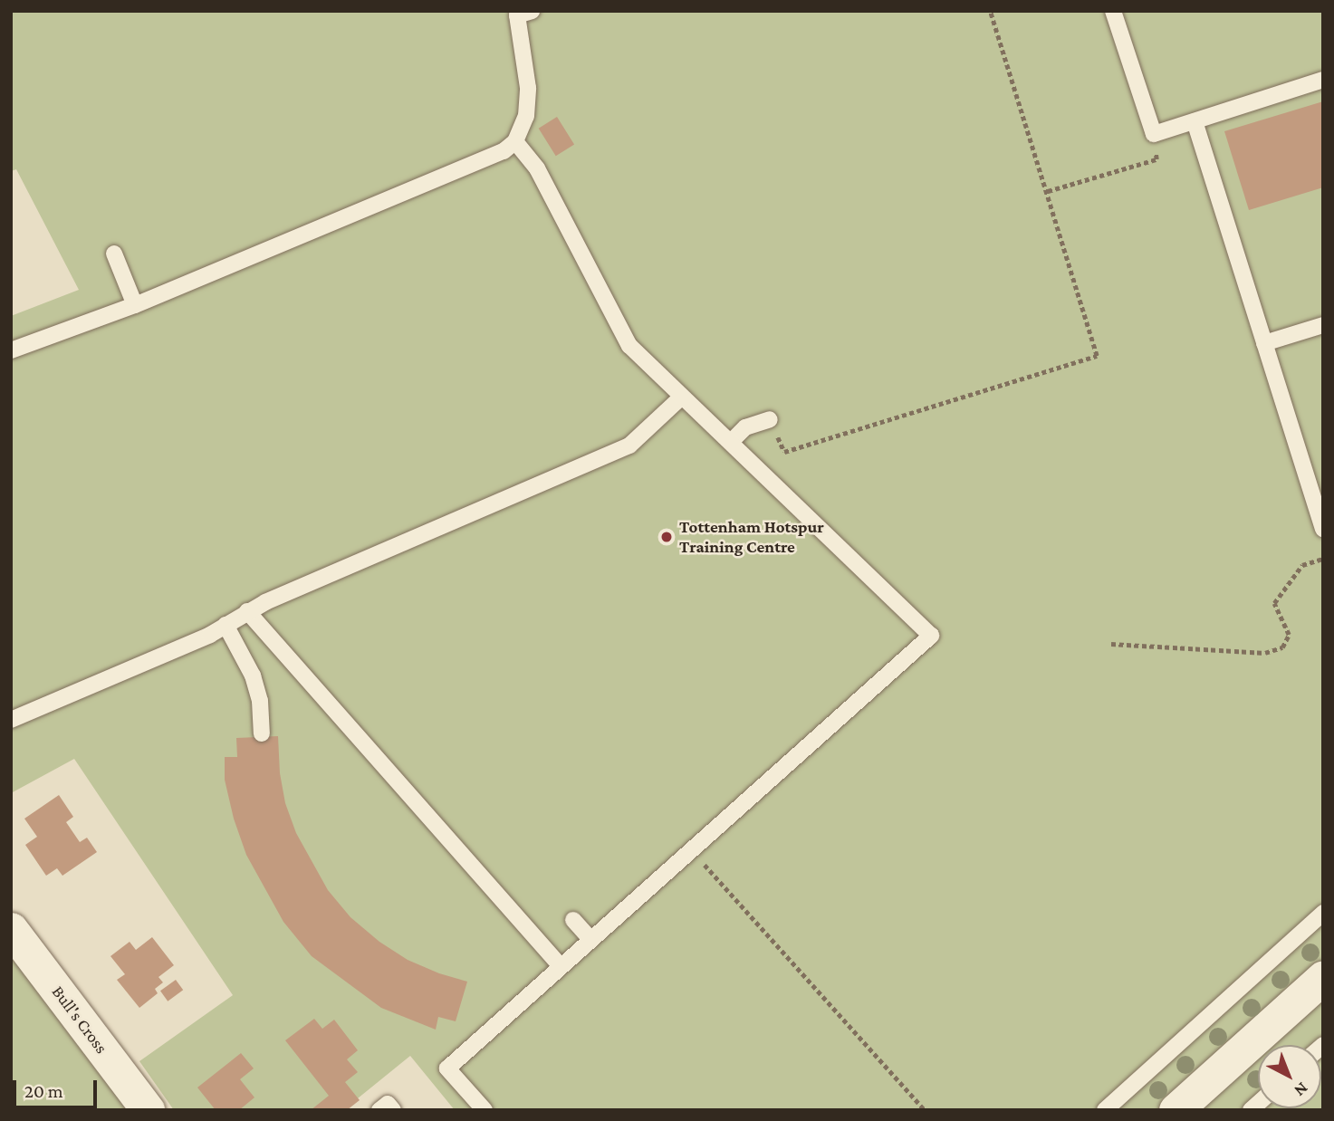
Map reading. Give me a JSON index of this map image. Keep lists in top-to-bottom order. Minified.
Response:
{"streets":{"street":["Bull's Cross"]},"places":["Tottenham Hotspur Training Centre"],"scale_bar":"20 m","north":"bottom right"}
